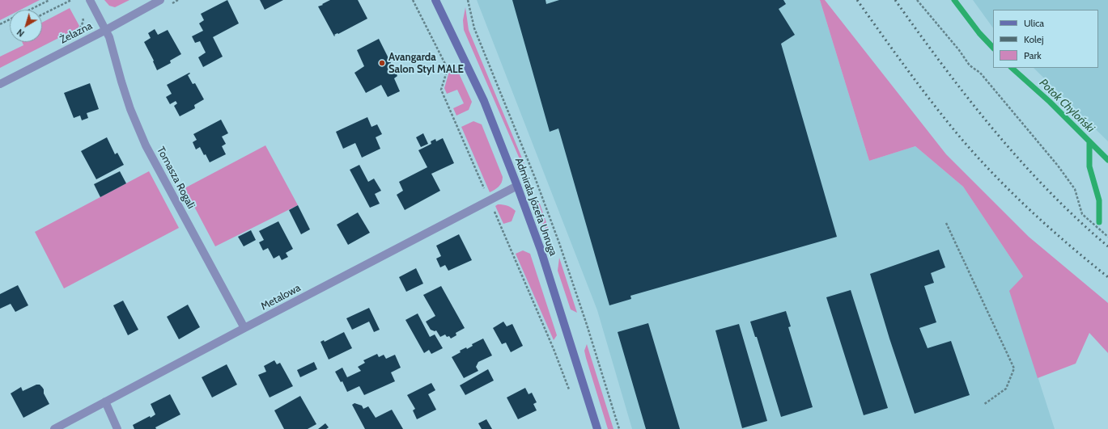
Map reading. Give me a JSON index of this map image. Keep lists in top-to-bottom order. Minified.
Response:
{"streets":{"street":["Żelazna","Tomasza Rogali","Admirała Józefa Unruga","Metalowa"]},"crossings":[["Żelazna","Tomasza Rogali"],["Tomasza Rogali","Metalowa"],["Admirała Józefa Unruga","Metalowa"]],"water":["Potok Chyloński"],"places":["Avangarda Salon Styl MALE"],"legend":["Ulica","Kolej","Park"],"north":"bottom left"}
